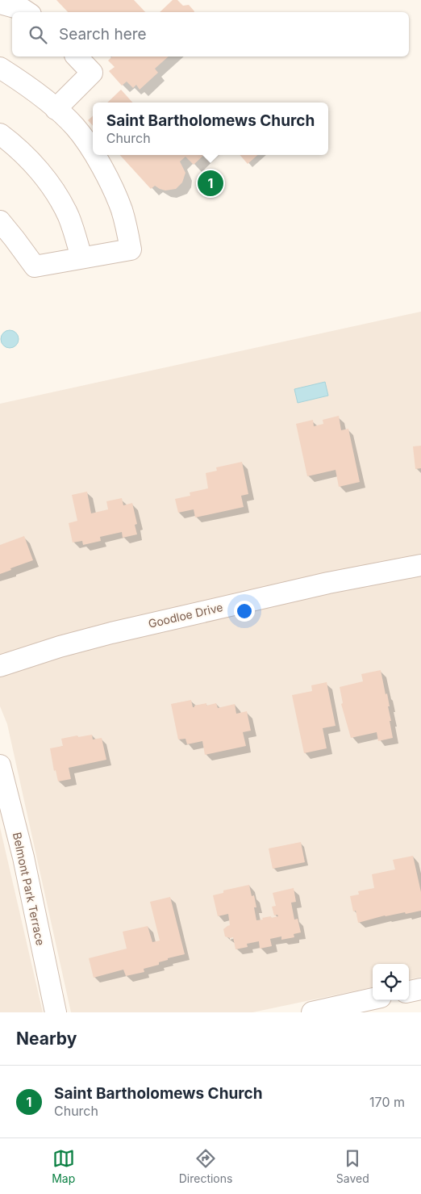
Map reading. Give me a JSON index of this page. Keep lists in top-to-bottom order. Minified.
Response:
{"streets":{"street":["Goodloe Drive","Belmont Park Terrace"]},"page":{"search":"Search here","popup":["Saint Bartholomews Church","Church"],"pins":"1","heading":"Nearby","list":[{"mark":"1","name":"Saint Bartholomews Church","note":"Church","value":"170 m"}],"nav":["Map","Directions","Saved"]}}
